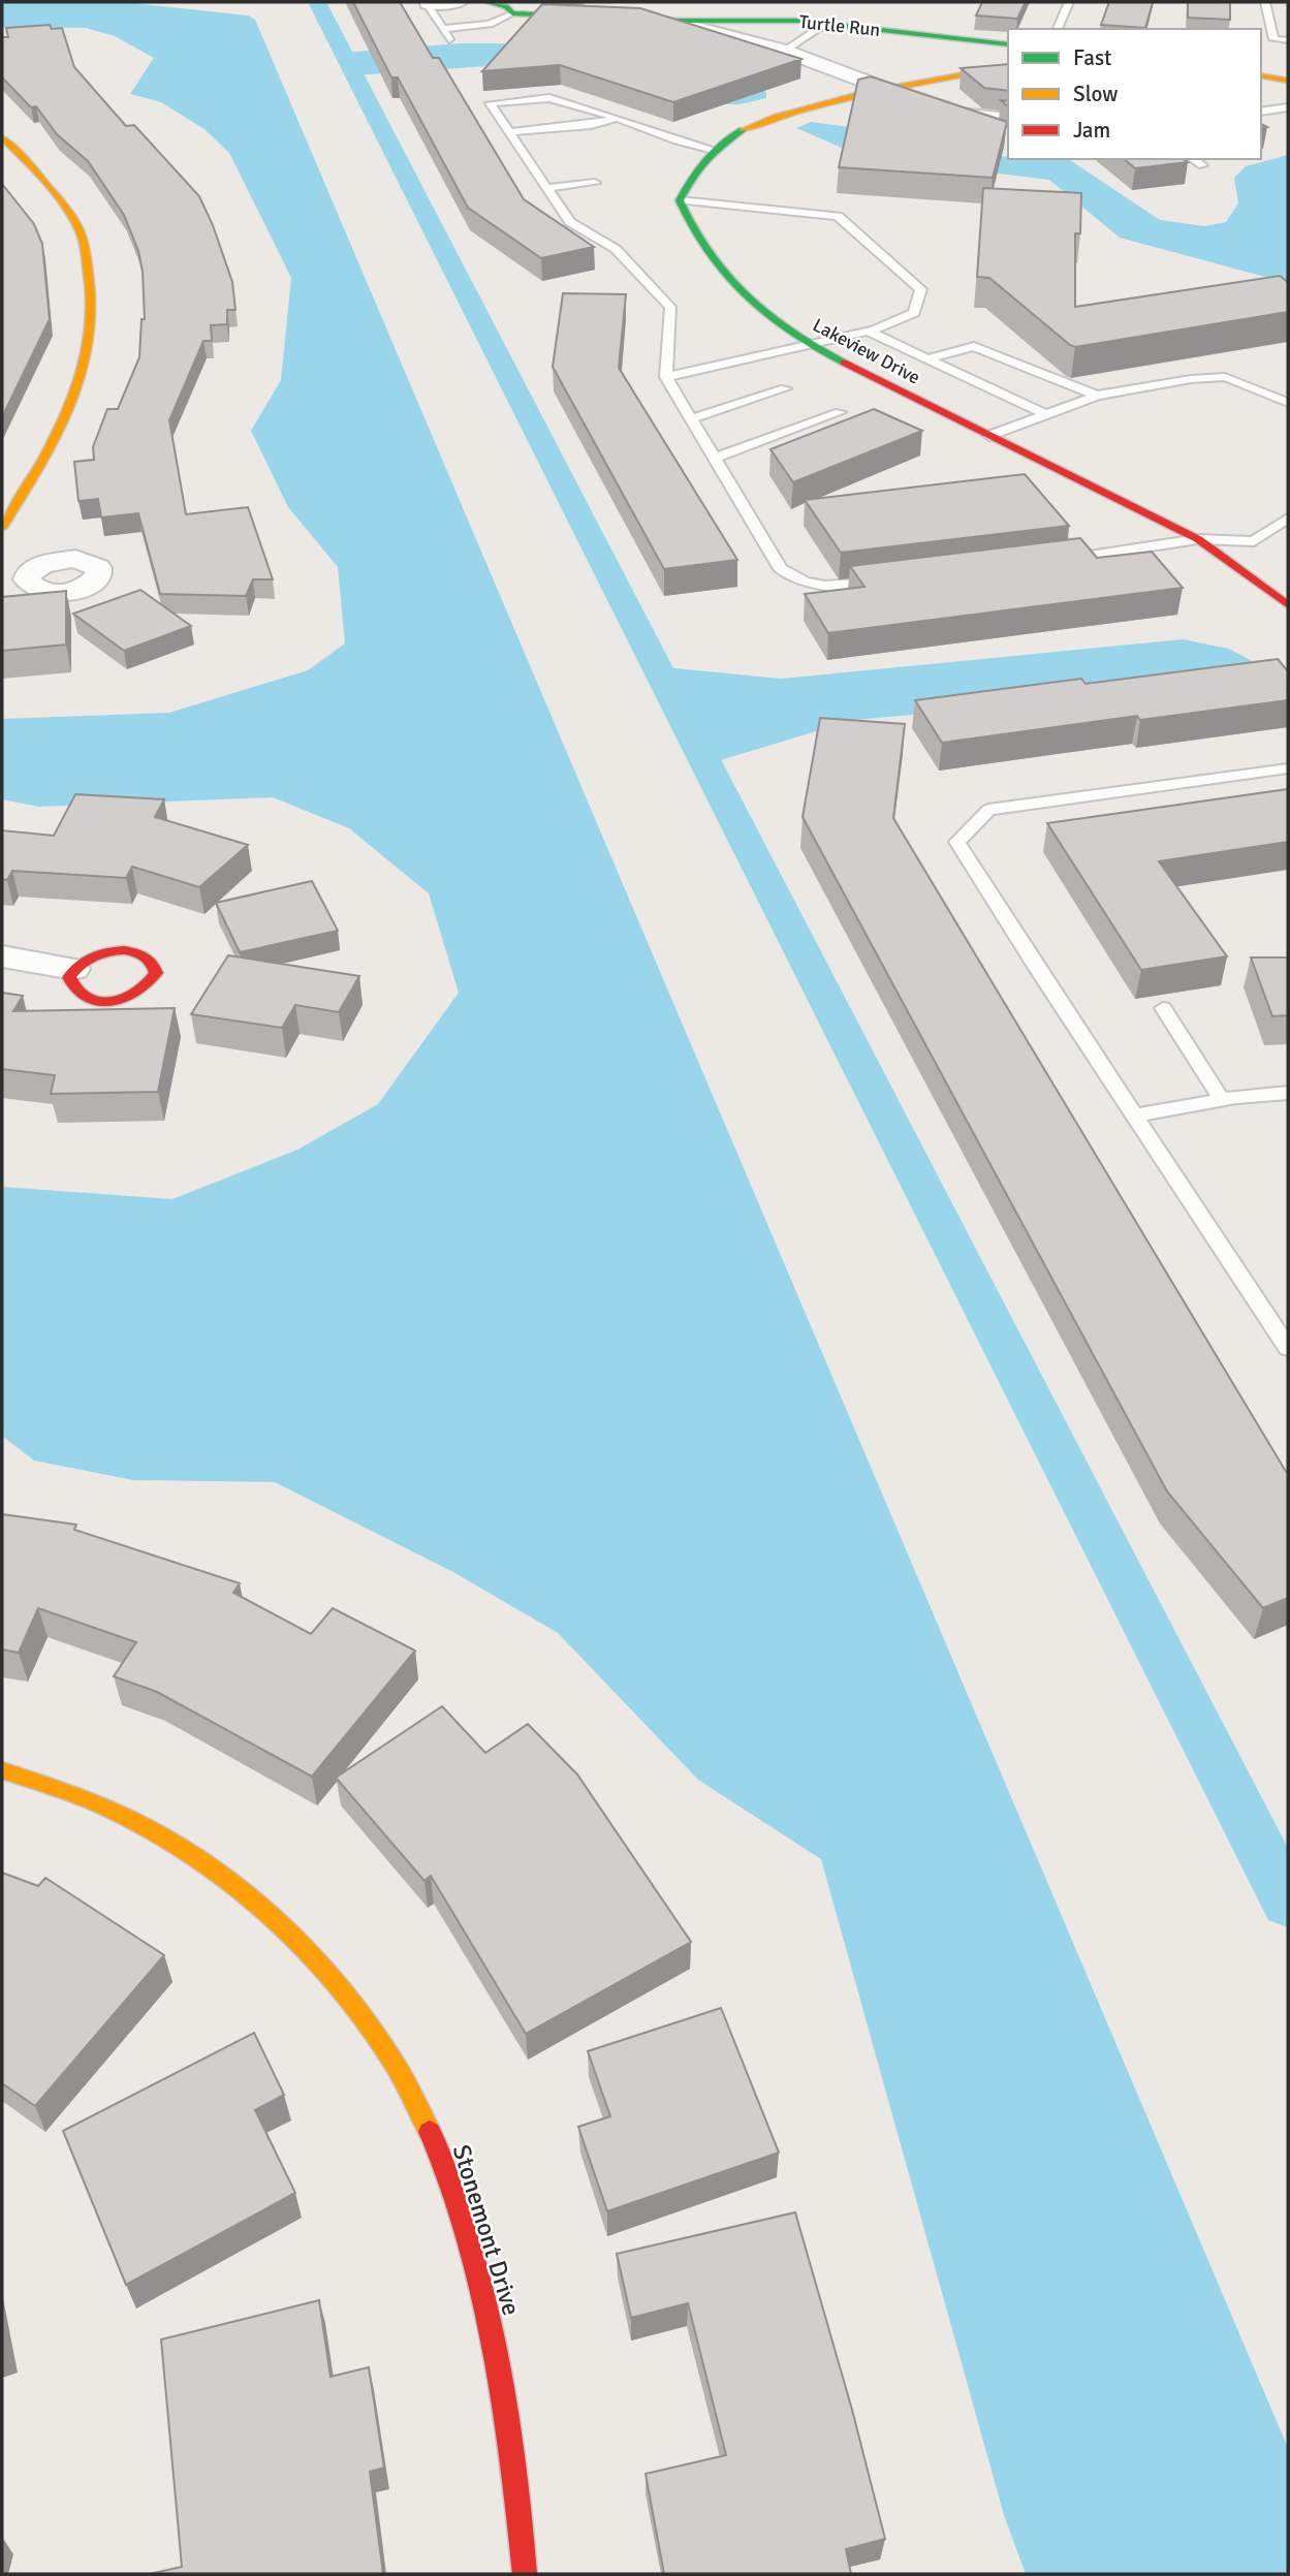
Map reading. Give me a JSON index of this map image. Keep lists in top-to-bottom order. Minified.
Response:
{"streets":{"street":["Turtle Run","Lakeview Drive","Stonemont Drive"]},"legend":["Fast","Slow","Jam"]}
